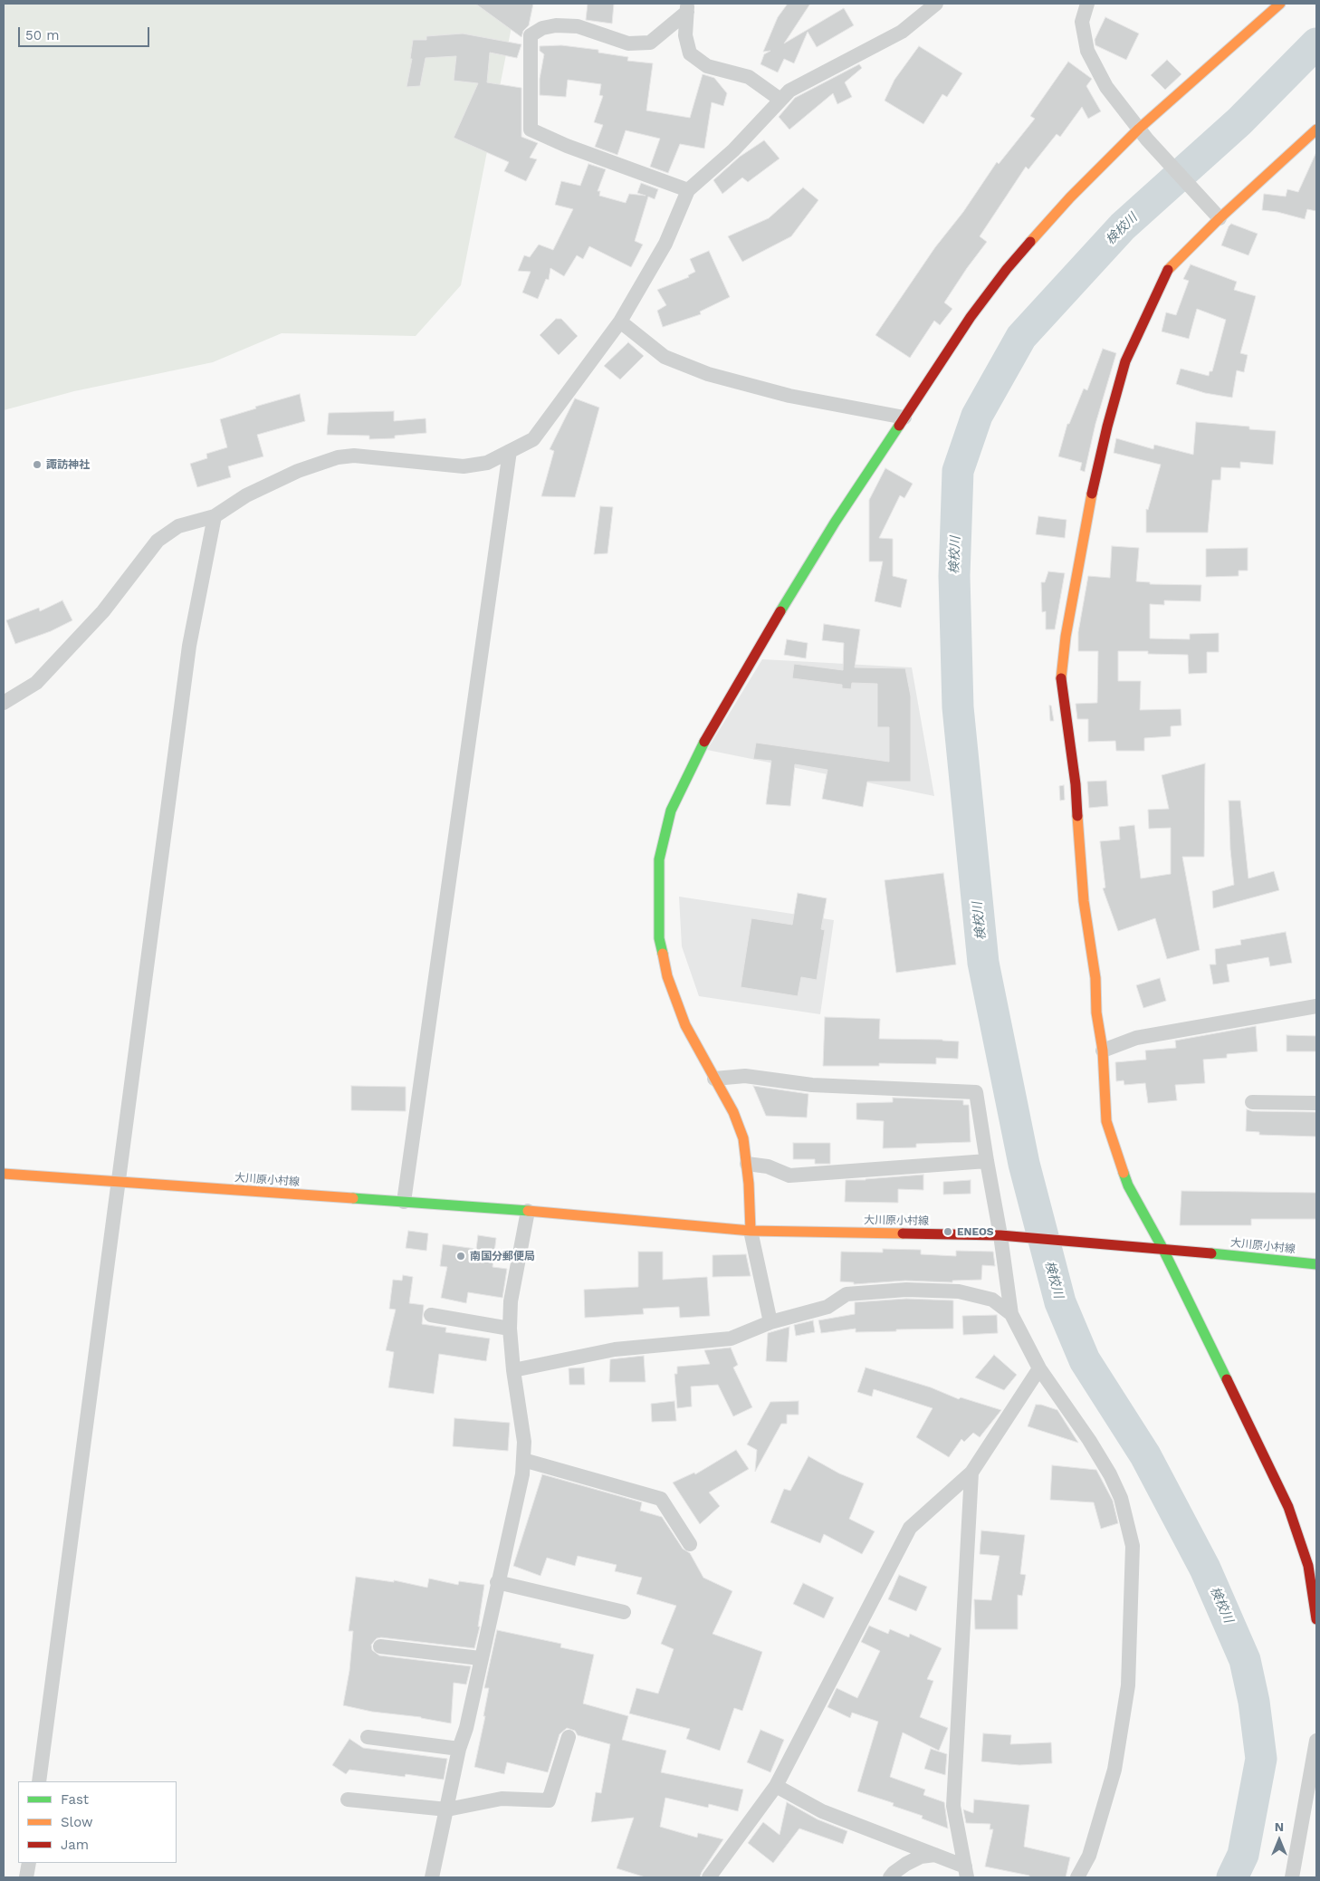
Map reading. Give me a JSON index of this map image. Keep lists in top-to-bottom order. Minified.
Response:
{"streets":{"street":["大川原小村線"]},"water":["検校川"],"places":["諏訪神社","ENEOS","南国分郵便局"],"legend":["Fast","Slow","Jam"],"scale_bar":"50 m","north":"top"}
